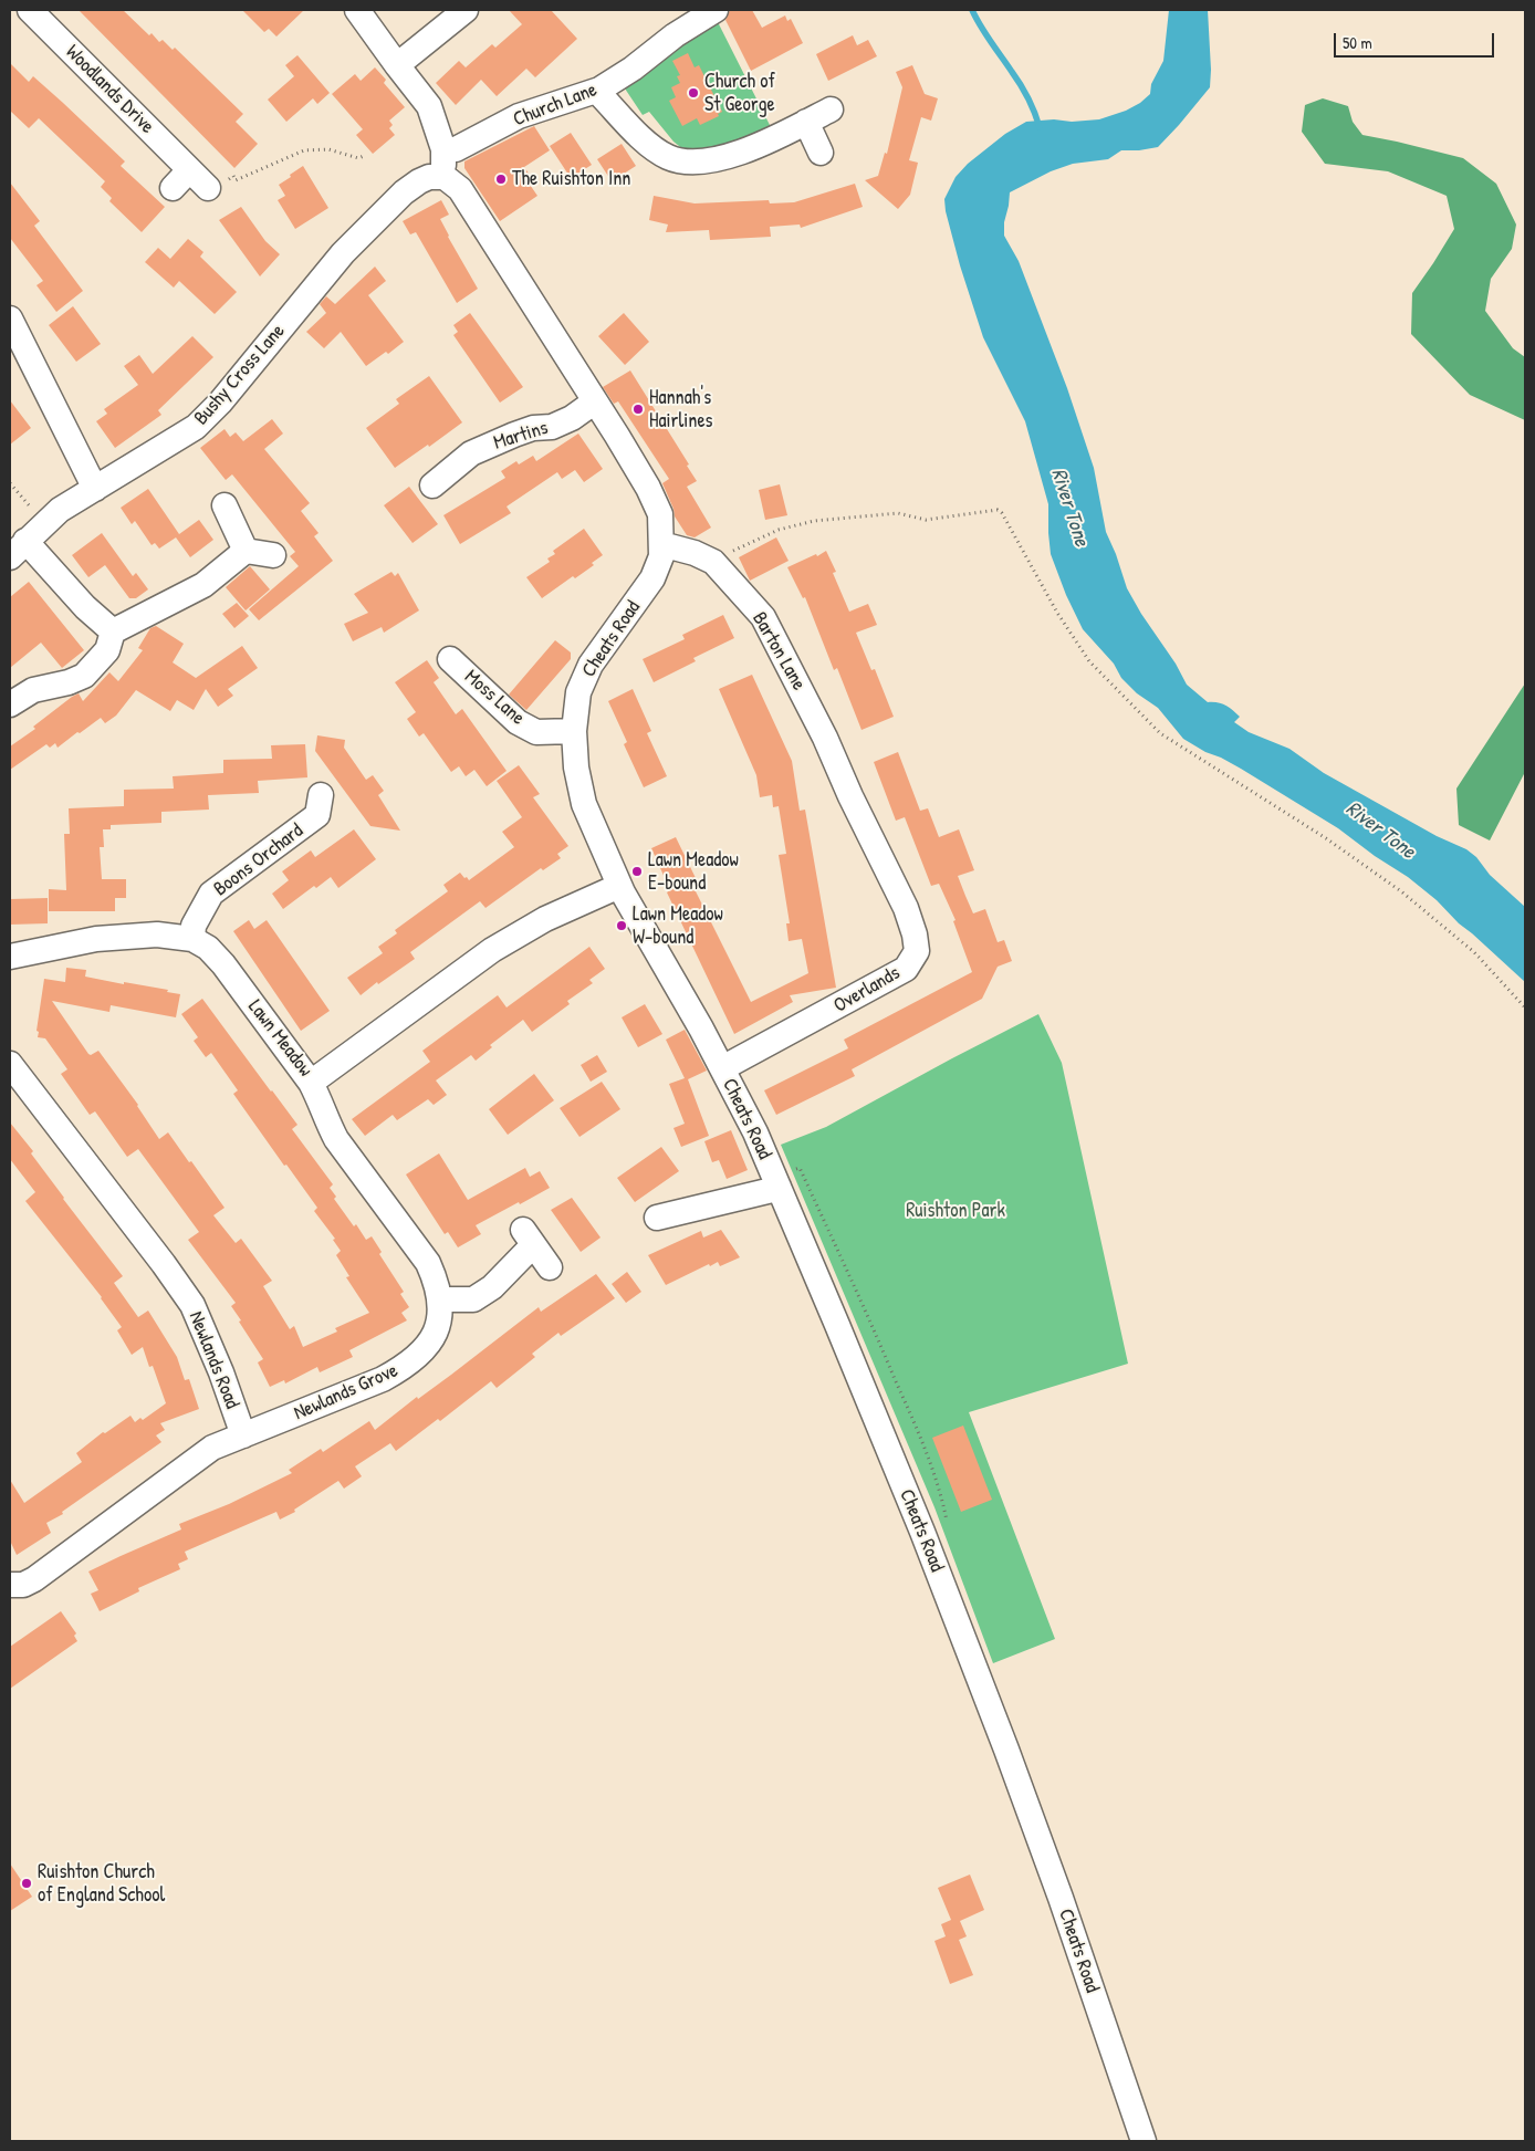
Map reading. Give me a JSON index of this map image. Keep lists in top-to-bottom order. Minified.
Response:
{"streets":{"street":["Woodlands Drive","Church Lane","Bushy Cross Lane","Martins","Cheats Road","Barton Lane","Moss Lane","Boons Orchard","Overlands","Lawn Meadow","Newlands Road","Newlands Grove"]},"crossings":[["Bushy Cross Lane","Cheats Road"],["Martins","Cheats Road"],["Cheats Road","Barton Lane"],["Cheats Road","Moss Lane"],["Cheats Road","Overlands"],["Cheats Road","Lawn Meadow"],["Barton Lane","Overlands"],["Boons Orchard","Lawn Meadow"],["Lawn Meadow","Newlands Grove"],["Newlands Road","Newlands Grove"]],"water":["River Tone"],"parks":["Ruishton Park"],"places":["Church of St George","The Ruishton Inn","Hannah's Hairlines","Lawn Meadow E-bound","Lawn Meadow W-bound","Ruishton Church of England School"],"scale_bar":"50 m"}
